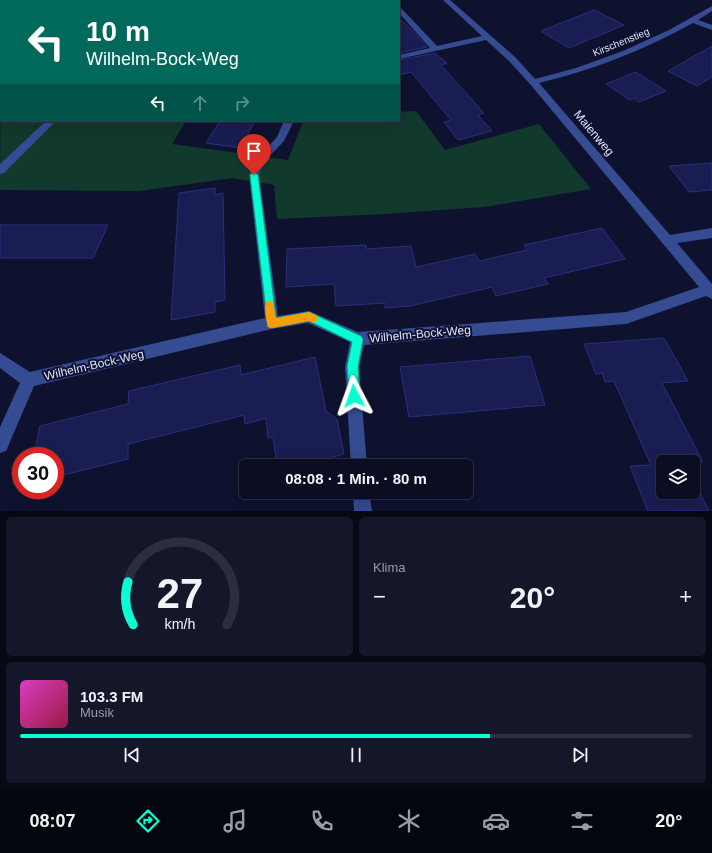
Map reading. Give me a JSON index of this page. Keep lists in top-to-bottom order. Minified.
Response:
{"streets":{"street":["Kirschenstieg","Maienweg","Wilhelm-Bock-Weg"]},"crossings":[["Kirschenstieg","Maienweg"],["Maienweg","Wilhelm-Bock-Weg"]],"page":{"turn":["10 m","Wilhelm-Bock-Weg"],"limit":"30","trip":"08:08 · 1 Min. · 80 m","tile":"Klima","heat":["−","20°","+"],"song":["103.3 FM","Musik"],"tabs":["08:07","20°"],"gauge":["27","km/h"]}}
